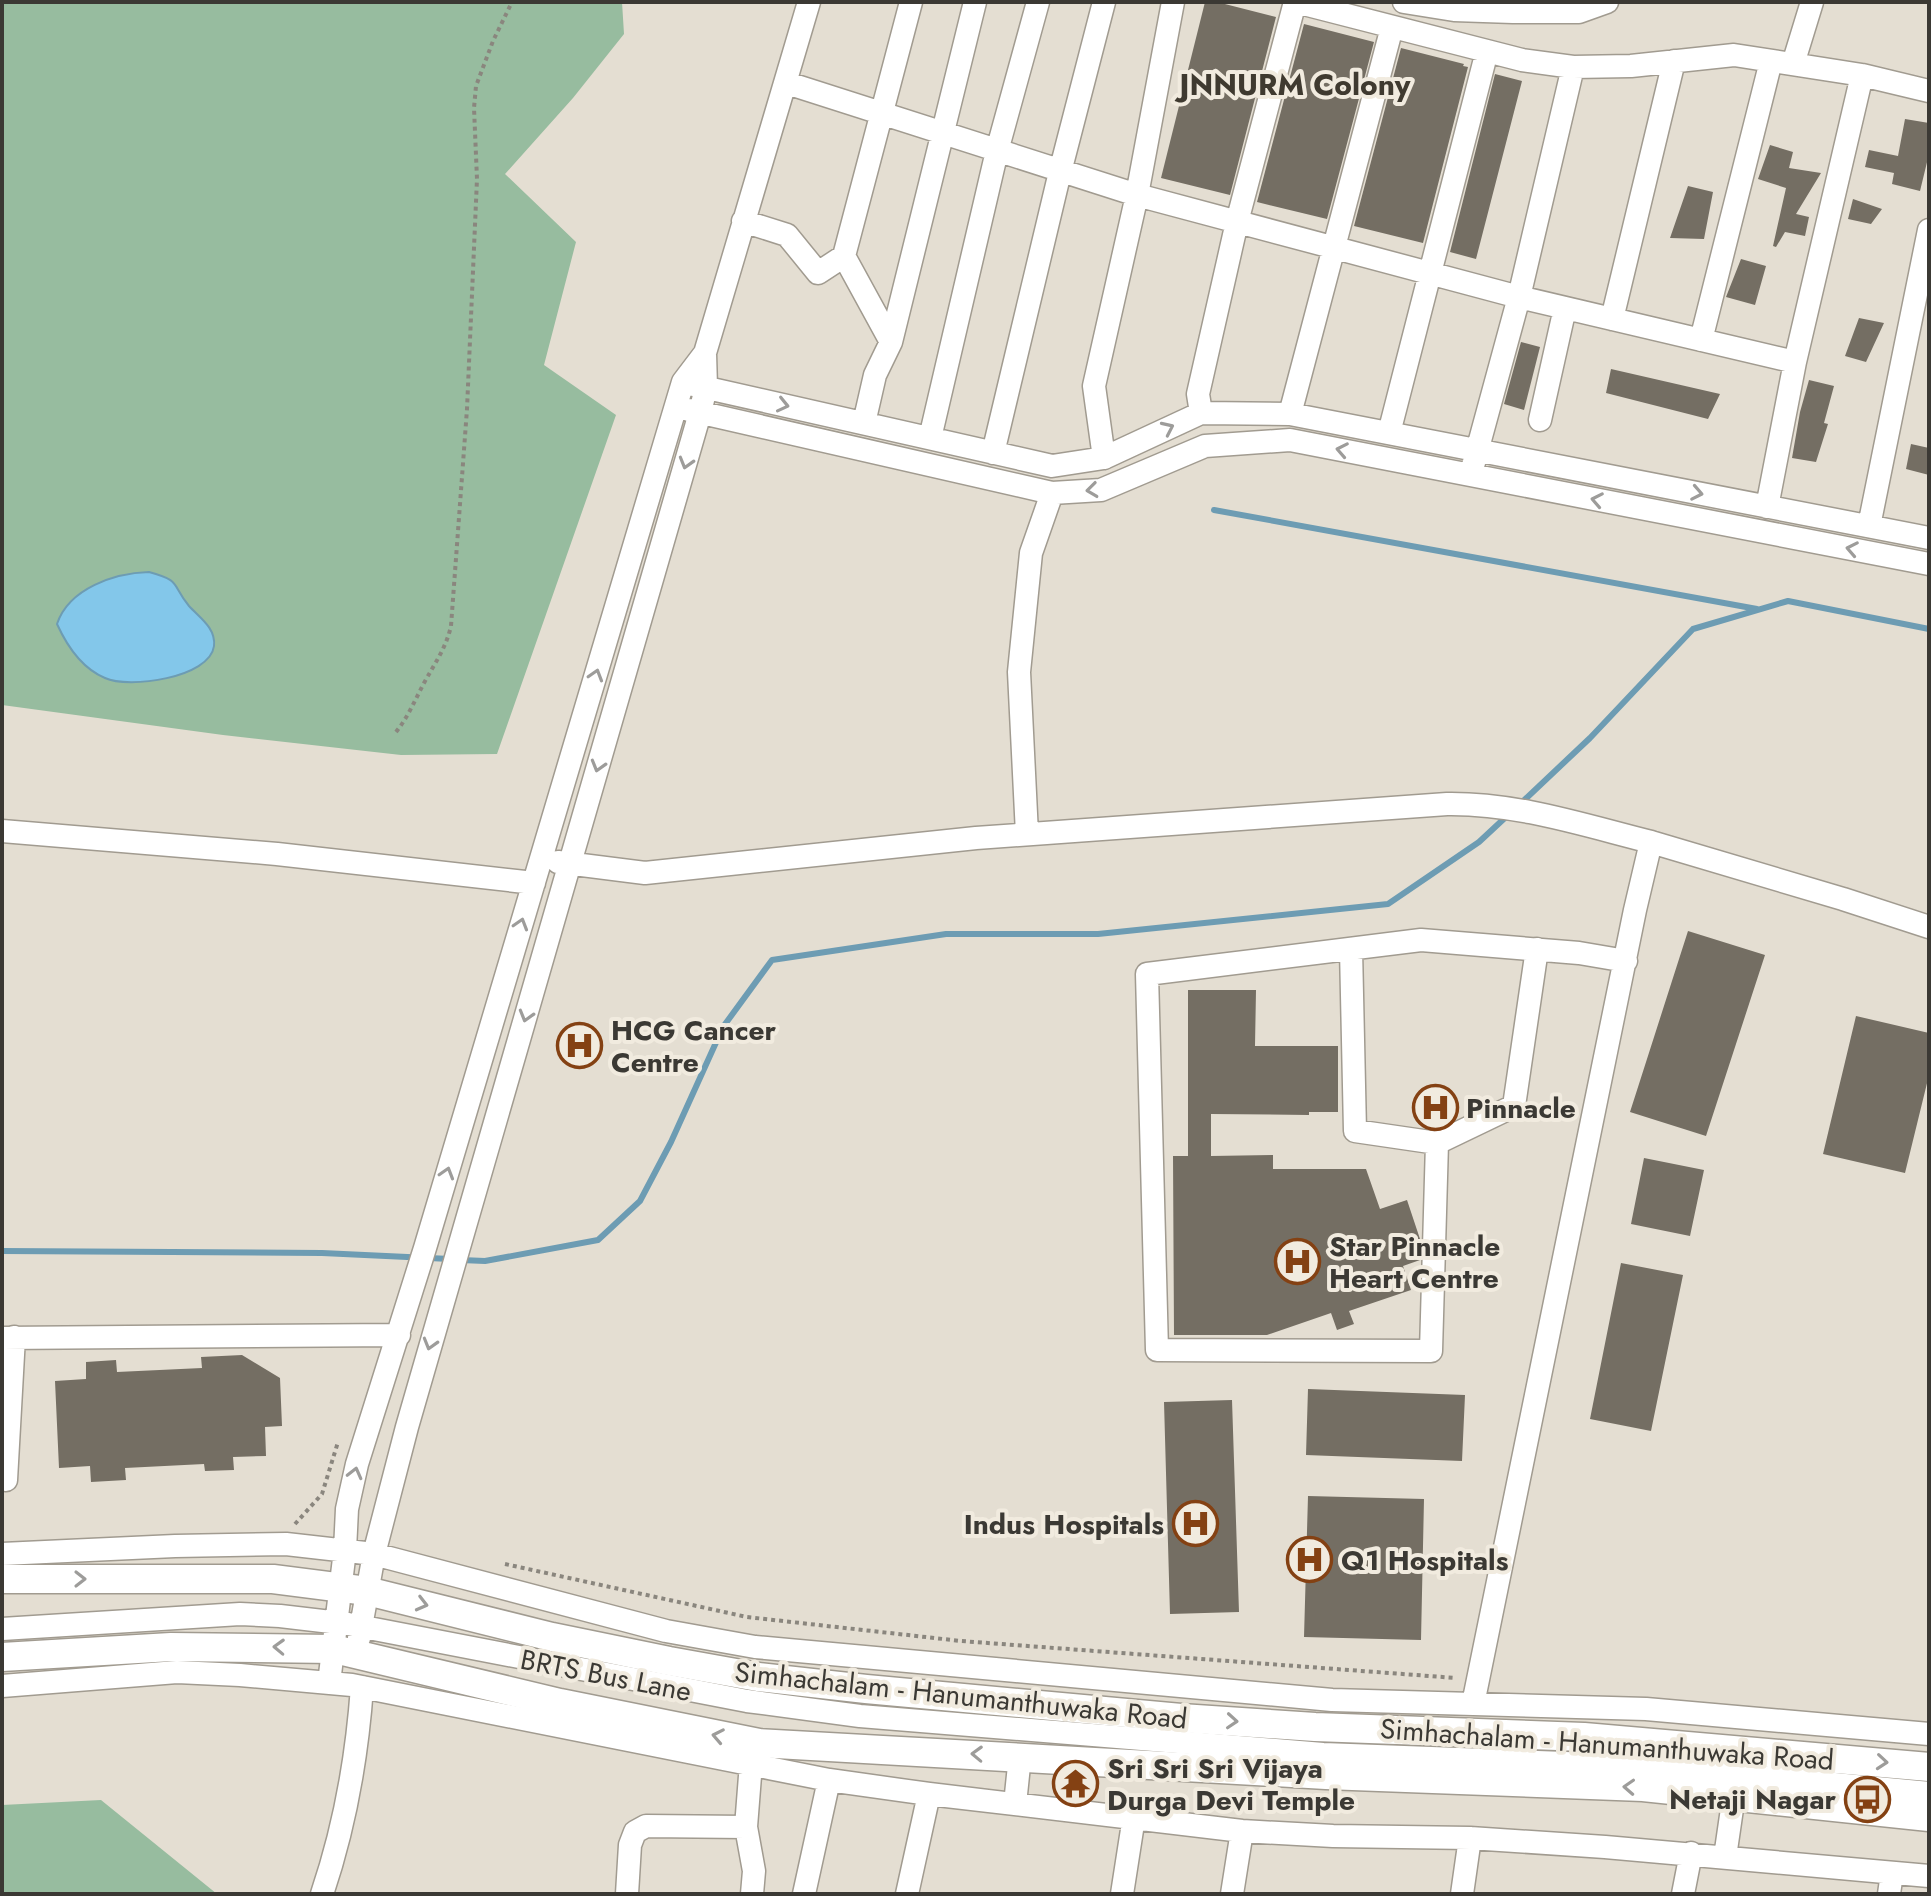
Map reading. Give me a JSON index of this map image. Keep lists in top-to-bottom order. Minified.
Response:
{"streets":{"main road":["Simhachalam - Hanumanthuwaka Road"],"street":["BRTS Bus Lane"]},"crossings":[["BRTS Bus Lane","Simhachalam - Hanumanthuwaka Road"]],"districts":["JNNURM Colony"],"places":{"hospital":["HCG Cancer Centre","Pinnacle","Star Pinnacle Heart Centre","Indus Hospitals","Q1 Hospitals"],"temple":["Sri Sri Sri Vijaya Durga Devi Temple"],"bus stop":["Netaji Nagar"]}}
